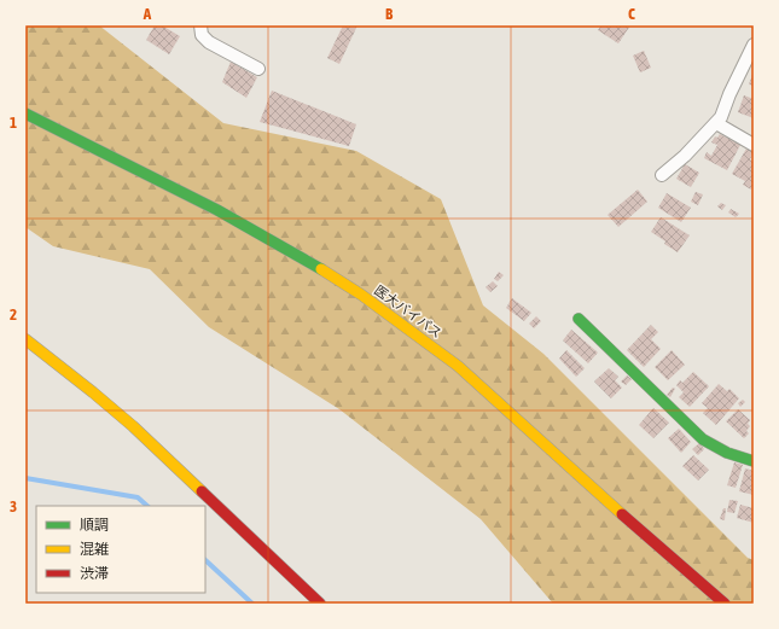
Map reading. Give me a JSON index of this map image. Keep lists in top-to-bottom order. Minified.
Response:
{"streets":{"main road":["医大バイパス"]},"legend":["順調","混雑","渋滞"],"grid":{"columns":["A","B","C"],"rows":["1","2","3"]}}
